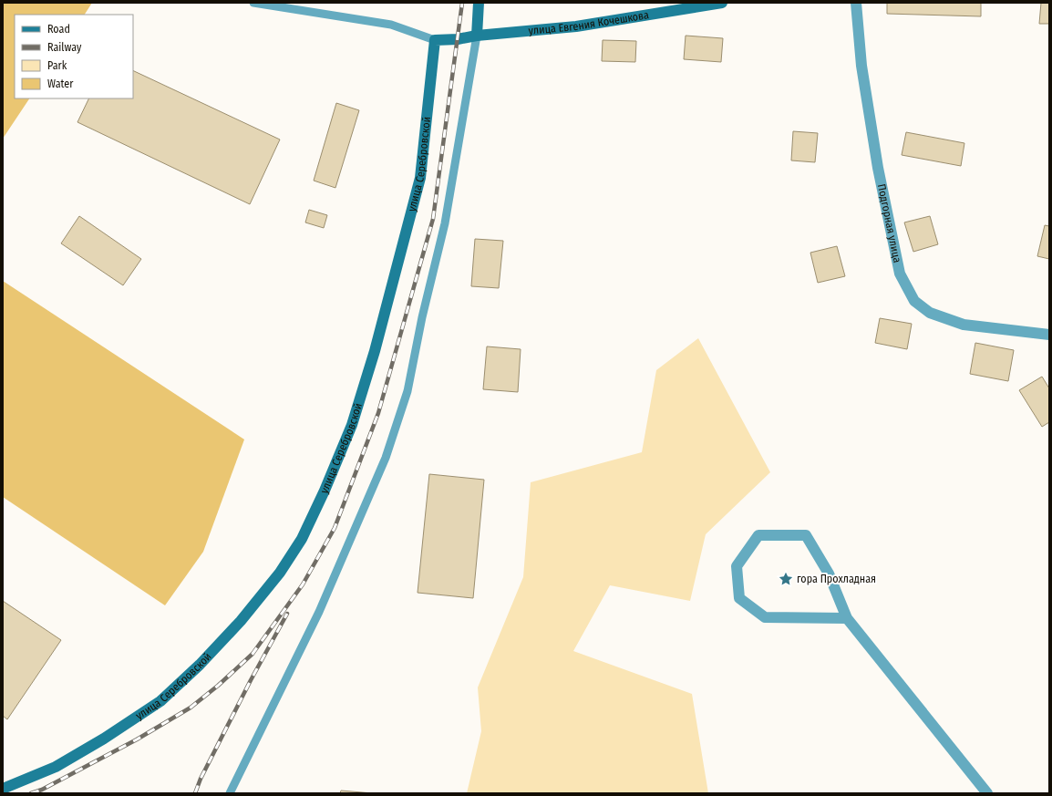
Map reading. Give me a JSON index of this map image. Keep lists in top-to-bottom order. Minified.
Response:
{"streets":{"street":["улица Евгения Кочешкова","улица Серебровской","Подгорная улица"]},"places":{"place":["гора Прохладная"]},"legend":["Road","Railway","Park","Water"]}
